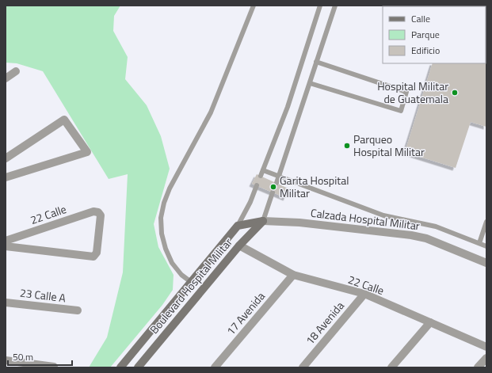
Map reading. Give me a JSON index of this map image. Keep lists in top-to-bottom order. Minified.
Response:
{"streets":{"main road":["Calzada Hospital Militar","Boulevard Hospital Militar"],"street":["22 Calle","23 Calle A","17 Avenida","18 Avenida"]},"crossings":[["22 Calle","Boulevard Hospital Militar"],["22 Calle","17 Avenida"],["22 Calle","18 Avenida"],["Calzada Hospital Militar","Boulevard Hospital Militar"]],"places":["Hospital Militar de Guatemala","Parqueo Hospital Militar","Garita Hospital Militar"],"legend":["Calle","Parque","Edificio"],"scale_bar":"50 m"}
